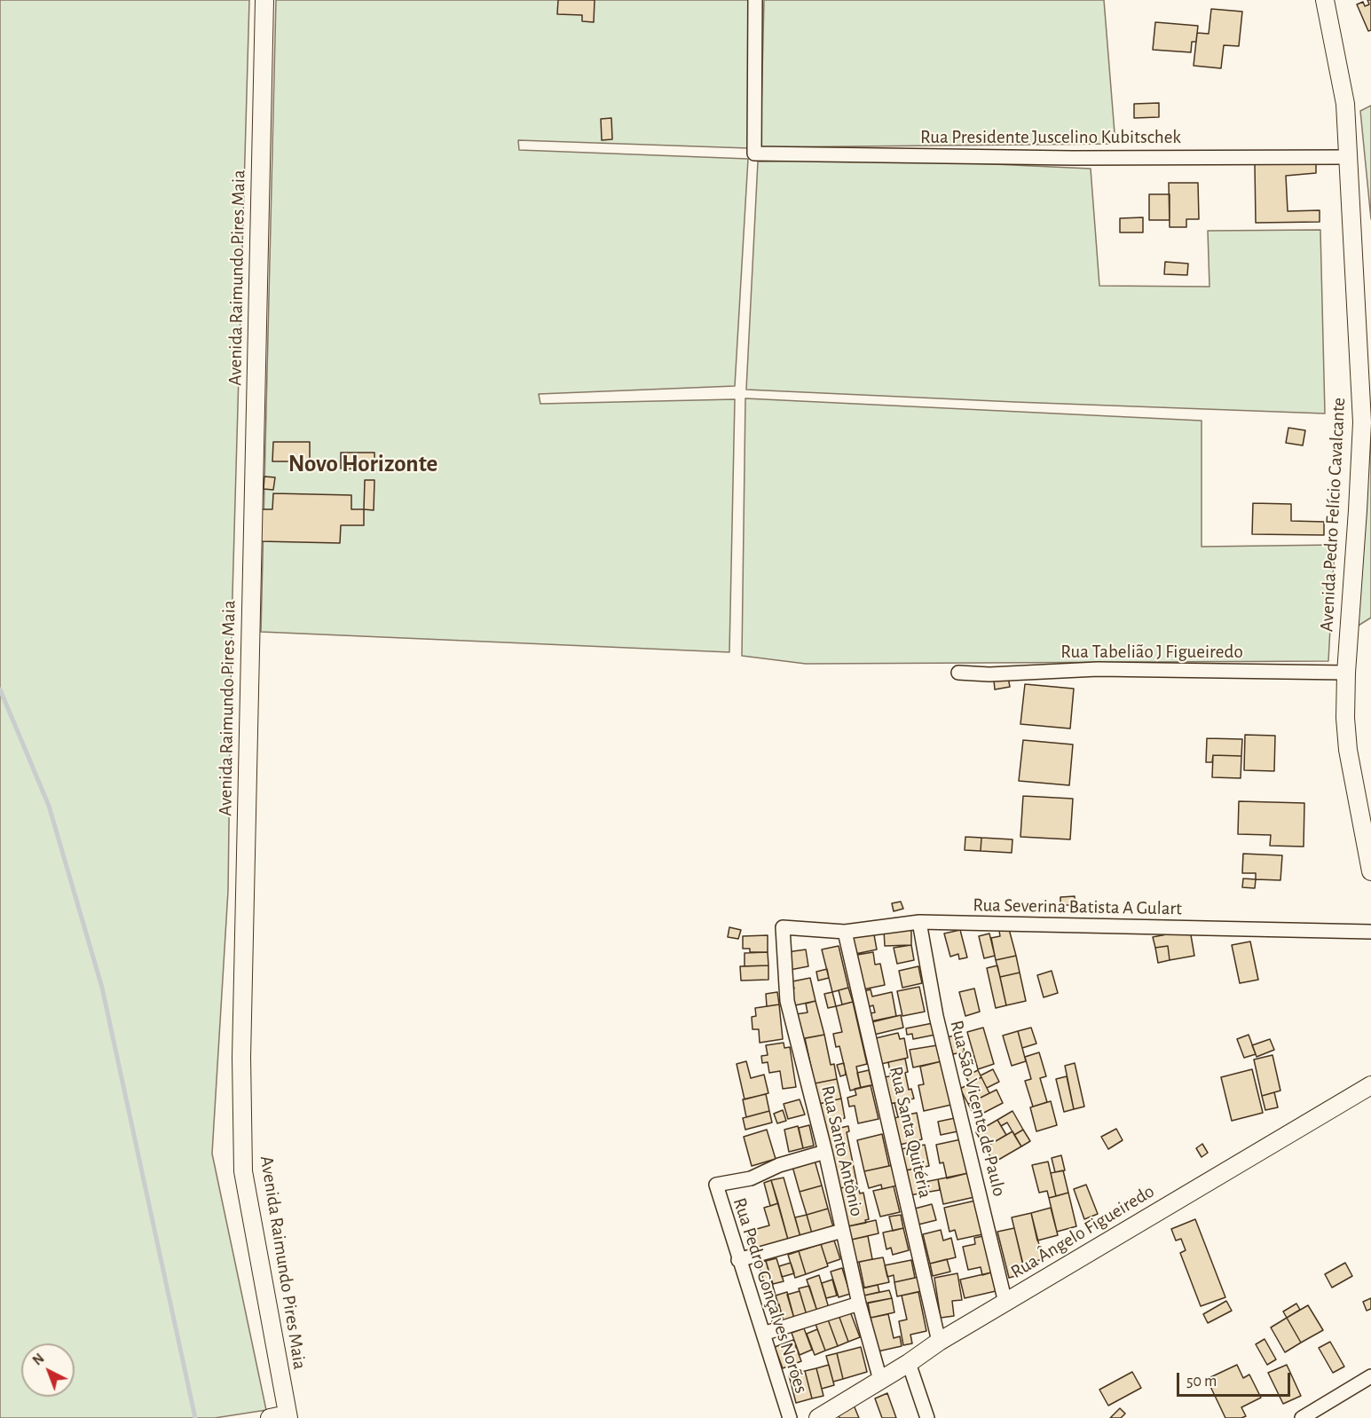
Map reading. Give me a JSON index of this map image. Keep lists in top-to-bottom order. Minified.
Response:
{"streets":{"street":["Rua Presidente Juscelino Kubitschek","Avenida Raimundo Pires Maia","Avenida Pedro Felício Cavalcante","Rua Tabelião J Figueiredo","Rua Severina Batista A Gulart","Rua São Vicente de Paulo","Rua Santa Quitéria","Rua Santo Antônio","Rua Ângelo Figueiredo","Rua Pedro Gonçalves Norões"]},"crossings":[["Rua Presidente Juscelino Kubitschek","Avenida Pedro Felício Cavalcante"],["Avenida Pedro Felício Cavalcante","Rua Tabelião J Figueiredo"],["Rua Severina Batista A Gulart","Rua São Vicente de Paulo"],["Rua Severina Batista A Gulart","Rua Santa Quitéria"],["Rua Severina Batista A Gulart","Rua Santo Antônio"],["Rua São Vicente de Paulo","Rua Ângelo Figueiredo"],["Rua Santa Quitéria","Rua Ângelo Figueiredo"],["Rua Santo Antônio","Rua Ângelo Figueiredo"],["Rua Santo Antônio","Rua Pedro Gonçalves Norões"]],"districts":["Novo Horizonte"],"scale_bar":"50 m","north":"top left"}
